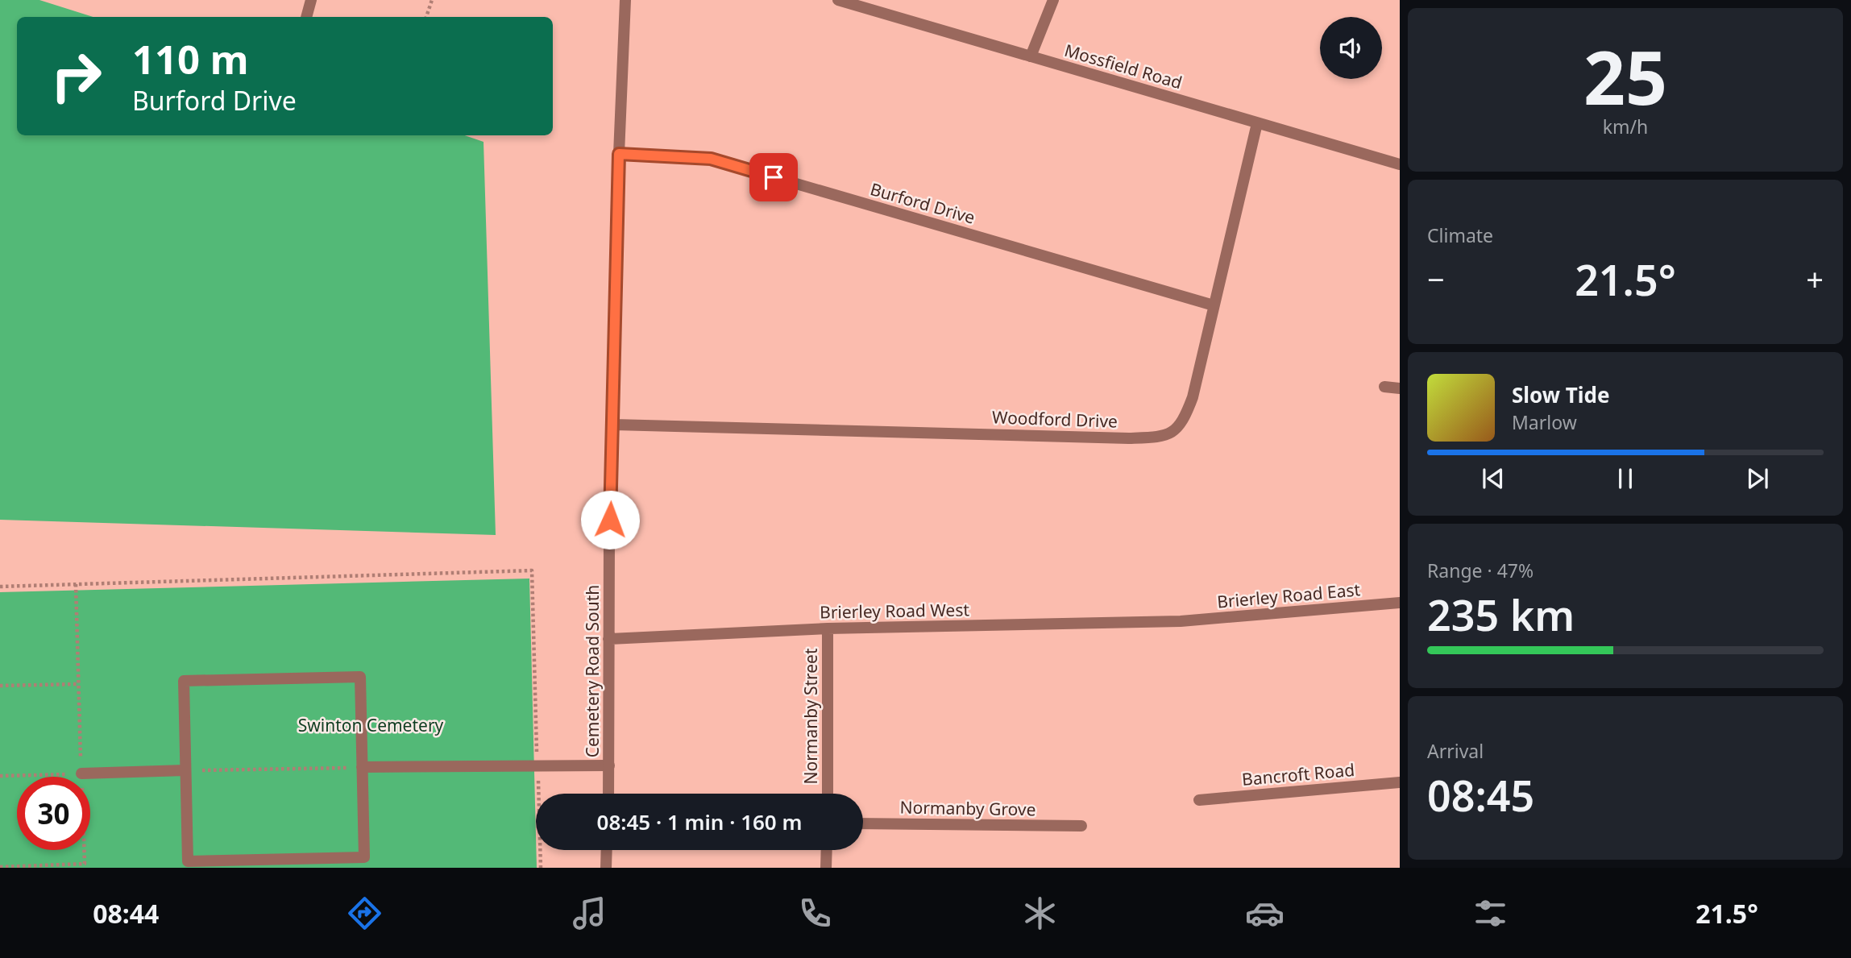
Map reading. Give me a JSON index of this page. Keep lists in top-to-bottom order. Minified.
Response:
{"streets":{"street":["Mossfield Road","Burford Drive","Woodford Drive","Brierley Road East","Brierley Road West","Cemetery Road South","Normanby Street","Bancroft Road","Normanby Grove"]},"crossings":[["Mossfield Road","Woodford Drive"],["Burford Drive","Woodford Drive"],["Brierley Road East","Brierley Road West"],["Brierley Road West","Cemetery Road South"],["Brierley Road West","Normanby Street"]],"parks":["Swinton Cemetery"],"page":{"tile":[["25","km/h"],"Climate",["Range · 47%","235 km"],["Arrival","08:45"]],"turn":["110 m","Burford Drive"],"heat":["−","21.5°","+"],"song":["Slow Tide","Marlow"],"limit":"30","trip":"08:45 · 1 min · 160 m","tabs":["08:44","21.5°"]}}
